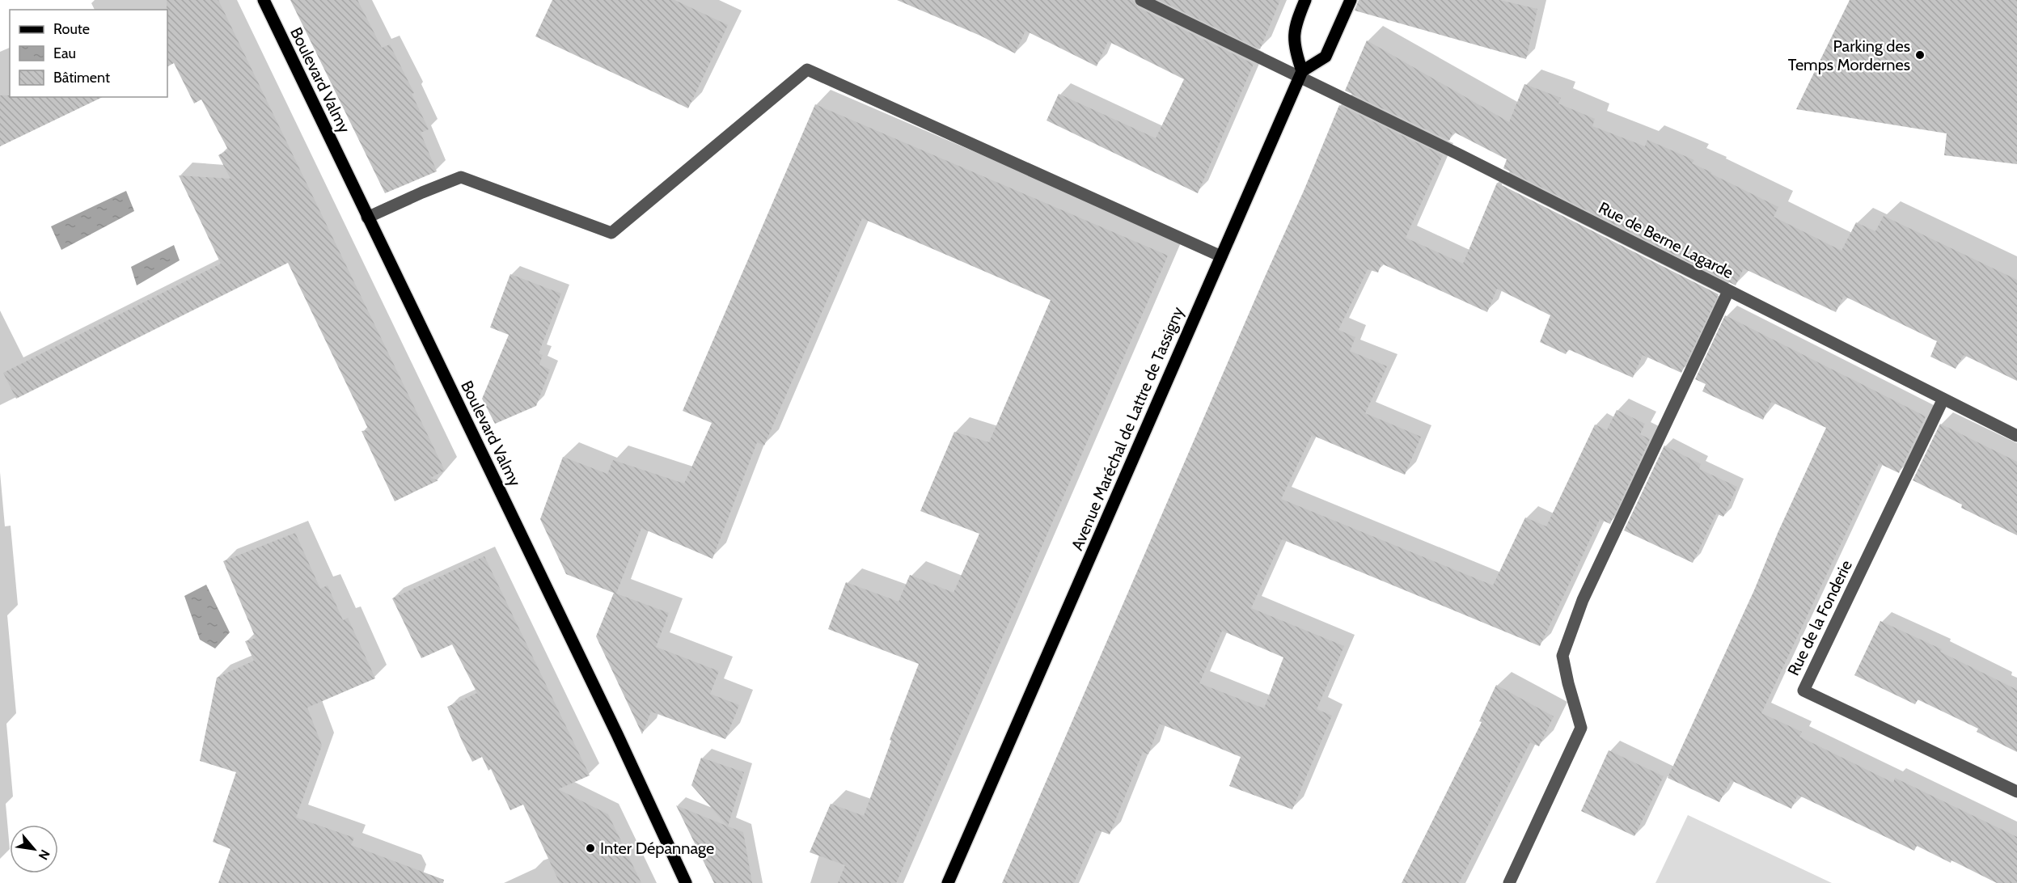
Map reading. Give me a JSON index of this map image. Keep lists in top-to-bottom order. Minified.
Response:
{"streets":{"main road":["Boulevard Valmy","Avenue Maréchal de Lattre de Tassigny"],"street":["Rue de Berne Lagarde","Rue de la Fonderie"]},"crossings":[["Rue de Berne Lagarde","Avenue Maréchal de Lattre de Tassigny"],["Rue de Berne Lagarde","Rue de la Fonderie"]],"places":["Parking des Temps Mordernes","Inter Dépannage"],"legend":["Route","Eau","Bâtiment"],"north":"bottom right"}
